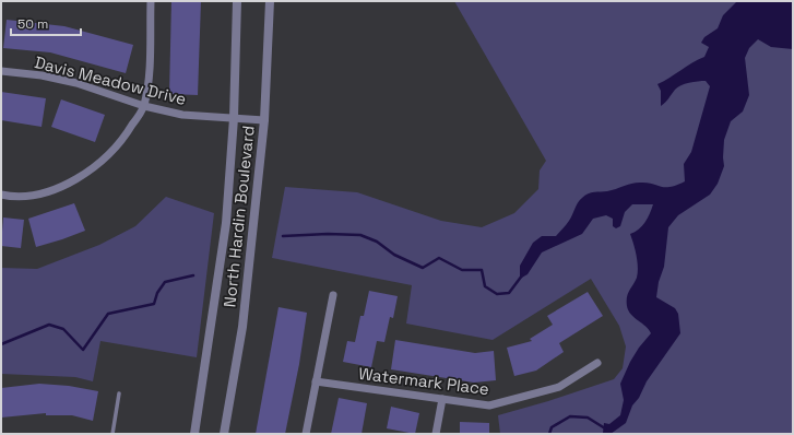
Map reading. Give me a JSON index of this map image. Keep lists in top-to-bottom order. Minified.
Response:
{"streets":{"street":["Davis Meadow Drive","North Hardin Boulevard","Watermark Place"]},"crossings":[["Davis Meadow Drive","North Hardin Boulevard"]],"scale_bar":"50 m"}
